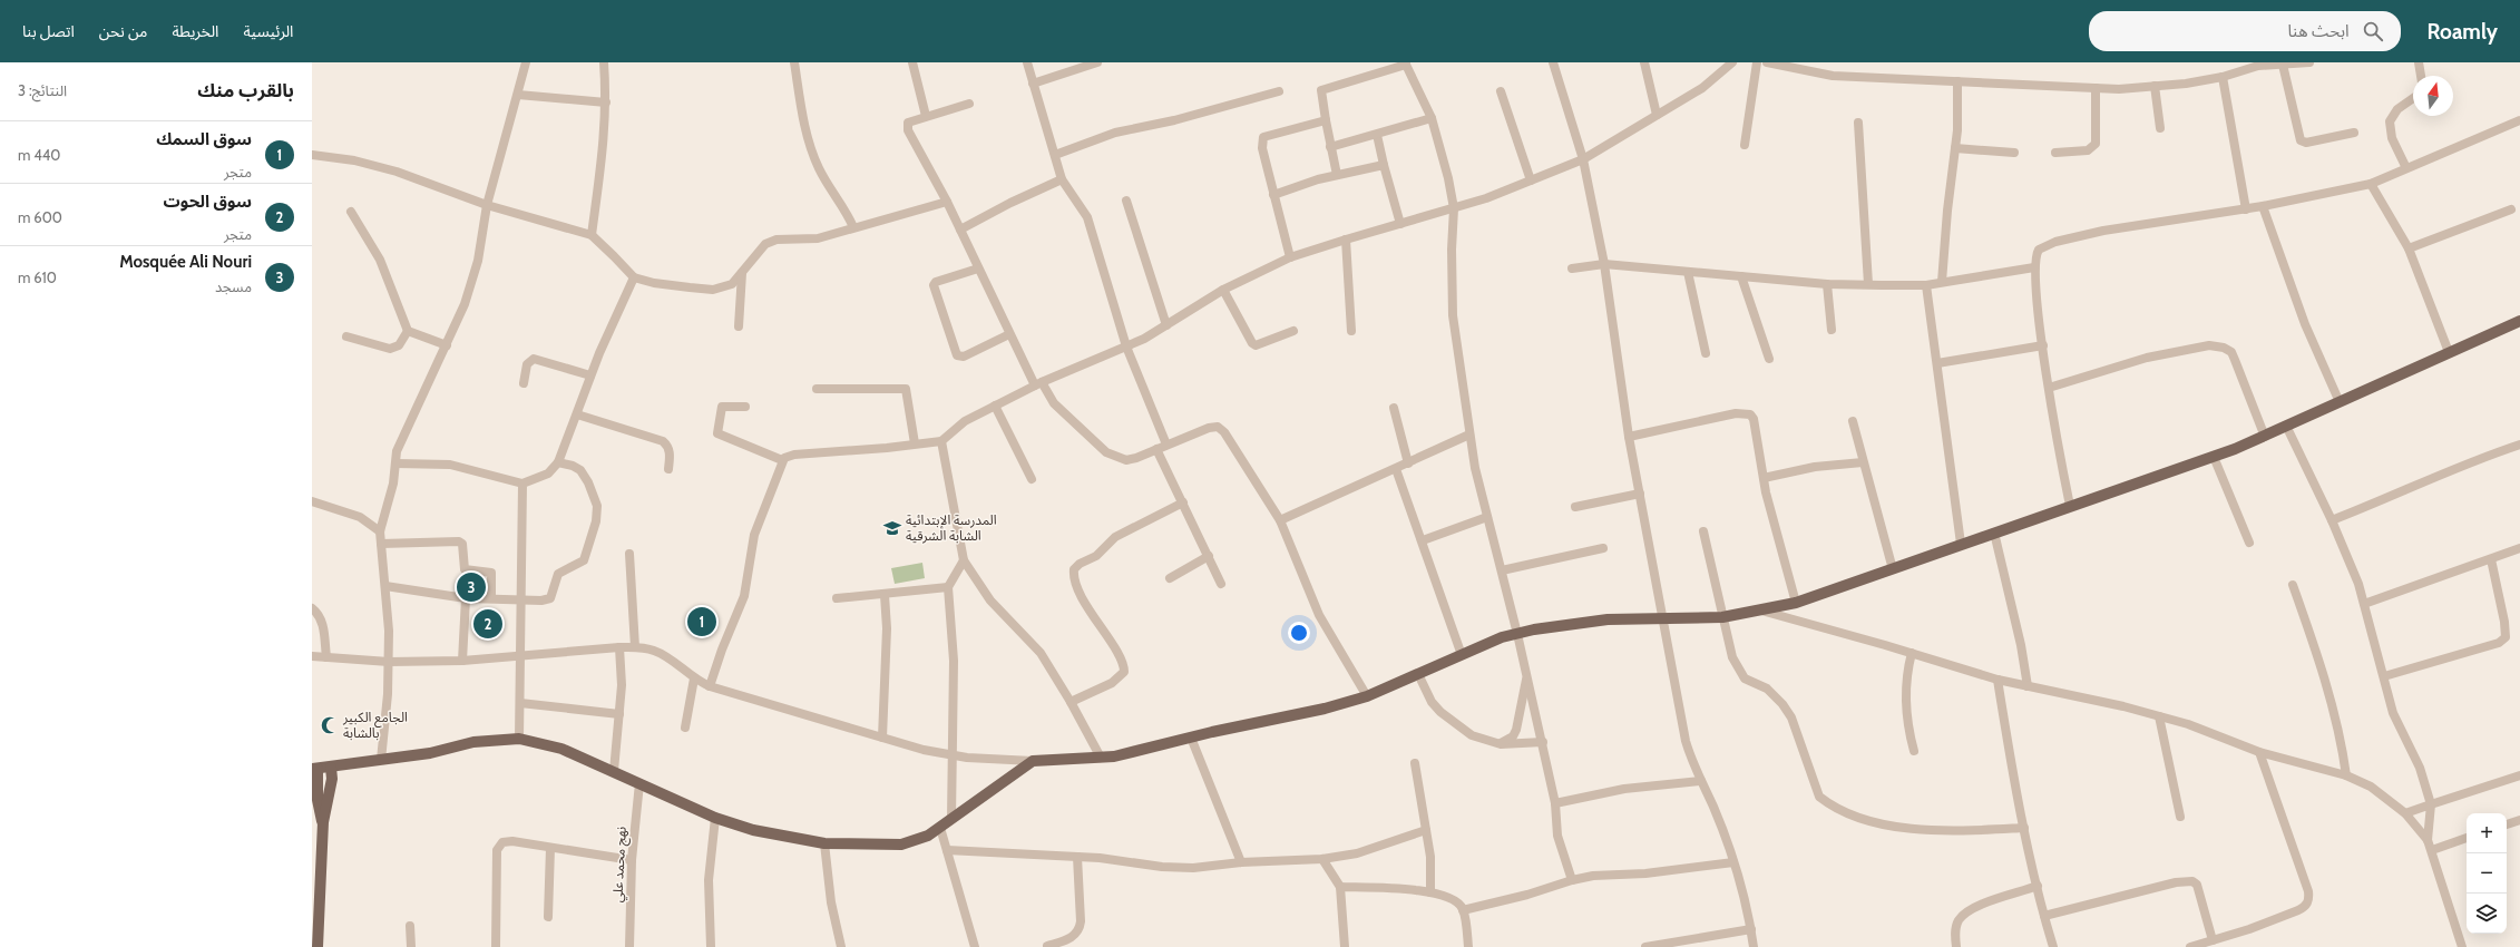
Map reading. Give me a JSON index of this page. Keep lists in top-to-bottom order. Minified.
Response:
{"streets":{"street":["نهج محمد علي"]},"places":{"school or university":["المدرسة الإبتدائية الشابة الشرقية"],"mosque":["الجامع الكبير بالشابة"]},"north":"top","page":{"header":"Roamly","search":"ابحث هنا","nav":["الرئيسية","الخريطة","من نحن","اتصل بنا"],"heading":["بالقرب منك","النتائج: 3"],"list":[{"mark":"1","name":"سوق السمك","note":"متجر","value":"440 m"},{"mark":"2","name":"سوق الحوت","note":"متجر","value":"600 m"},{"mark":"3","name":"Mosquée Ali Nouri","note":"مسجد","value":"610 m"}],"pins":["3","1","2"],"map_buttons":["+","−"]}}
